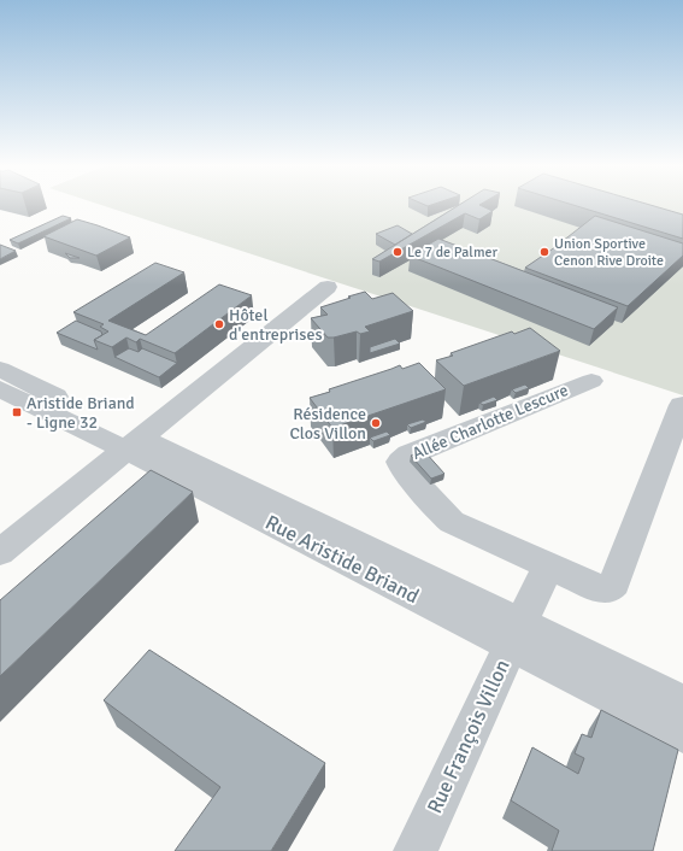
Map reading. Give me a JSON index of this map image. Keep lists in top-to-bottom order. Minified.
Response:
{"streets":{"street":["Allée Charlotte Lescure","Rue Aristide Briand","Rue François Villon"]},"crossings":[["Rue Aristide Briand","Rue François Villon"]],"places":{"other":["Le 7 de Palmer","Union Sportive Cenon Rive Droite","Hôtel d'entreprises","Résidence Clos Villon"],"transit":["Aristide Briand - Ligne 32"]}}
